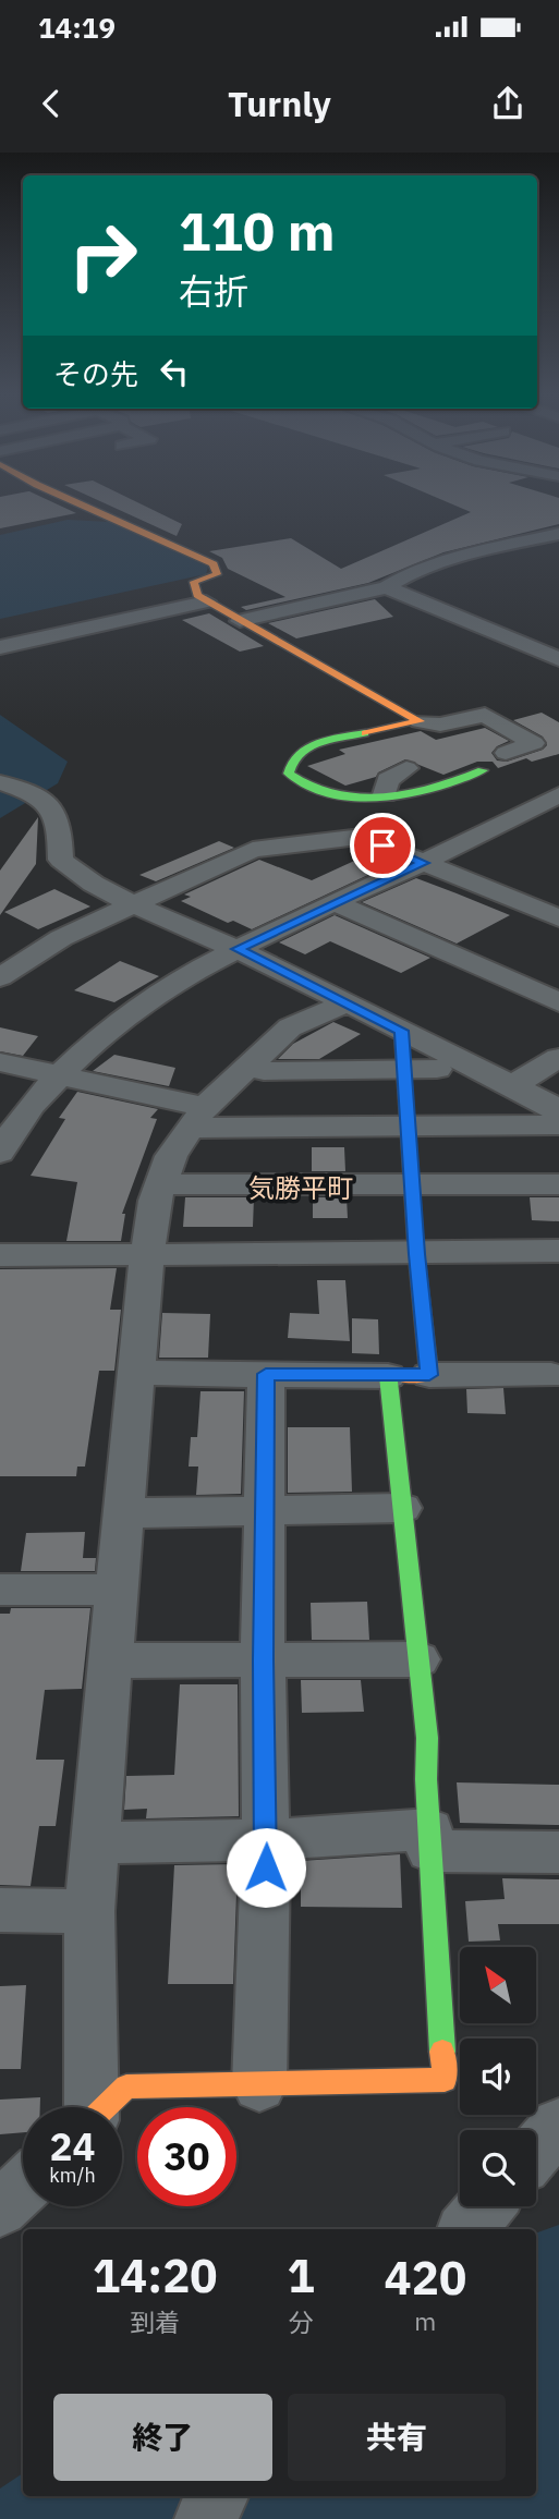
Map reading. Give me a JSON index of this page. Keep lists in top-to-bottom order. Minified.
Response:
{"districts":["気勝平町"],"north":"top left","page":{"status":"14:19","header":"Turnly","turn":["110 m","右折"],"then":"その先","speed":"24 km/h","limit":"30","eta":["14:20","到着","1","分","420","m"],"buttons":["終了","共有"]}}
